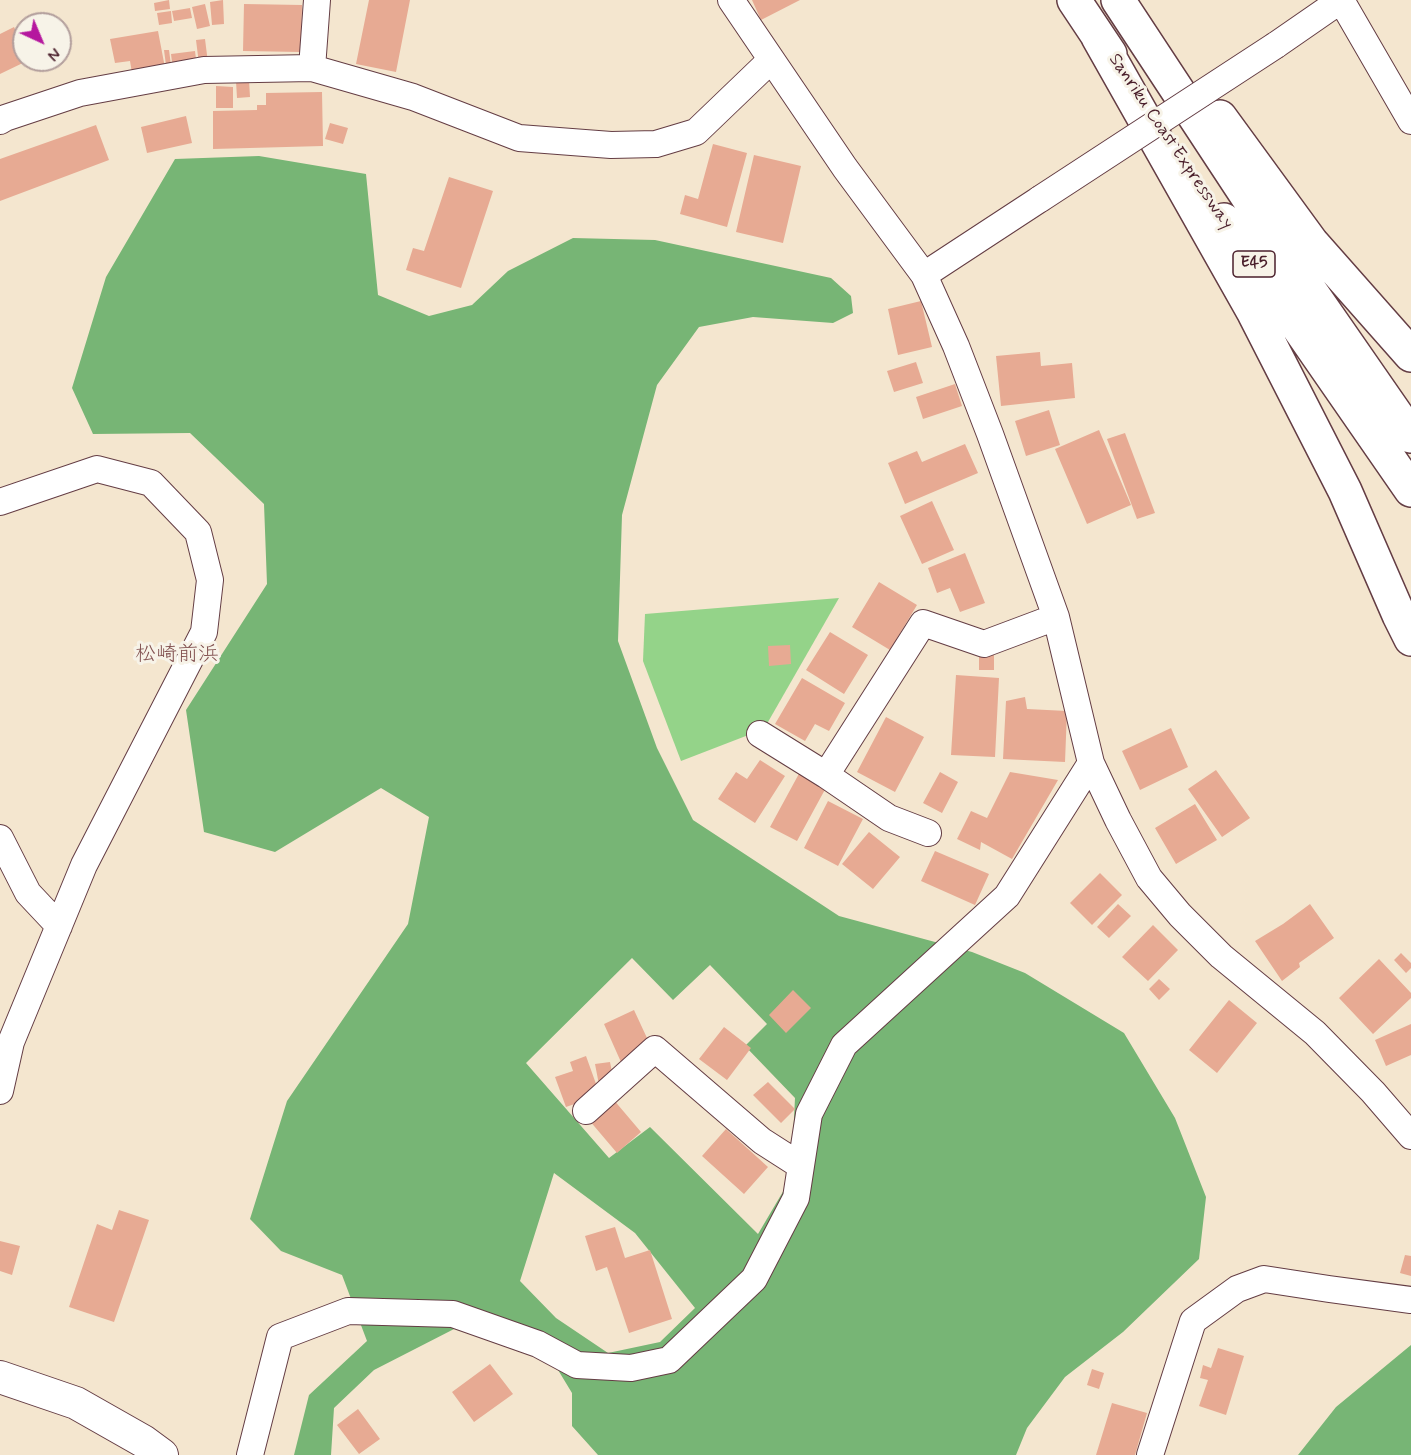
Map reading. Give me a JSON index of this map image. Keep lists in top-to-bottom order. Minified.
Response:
{"streets":{"highway":["Sanriku Coast Expressway","E45"]},"districts":["松崎前浜"],"north":"bottom right"}
